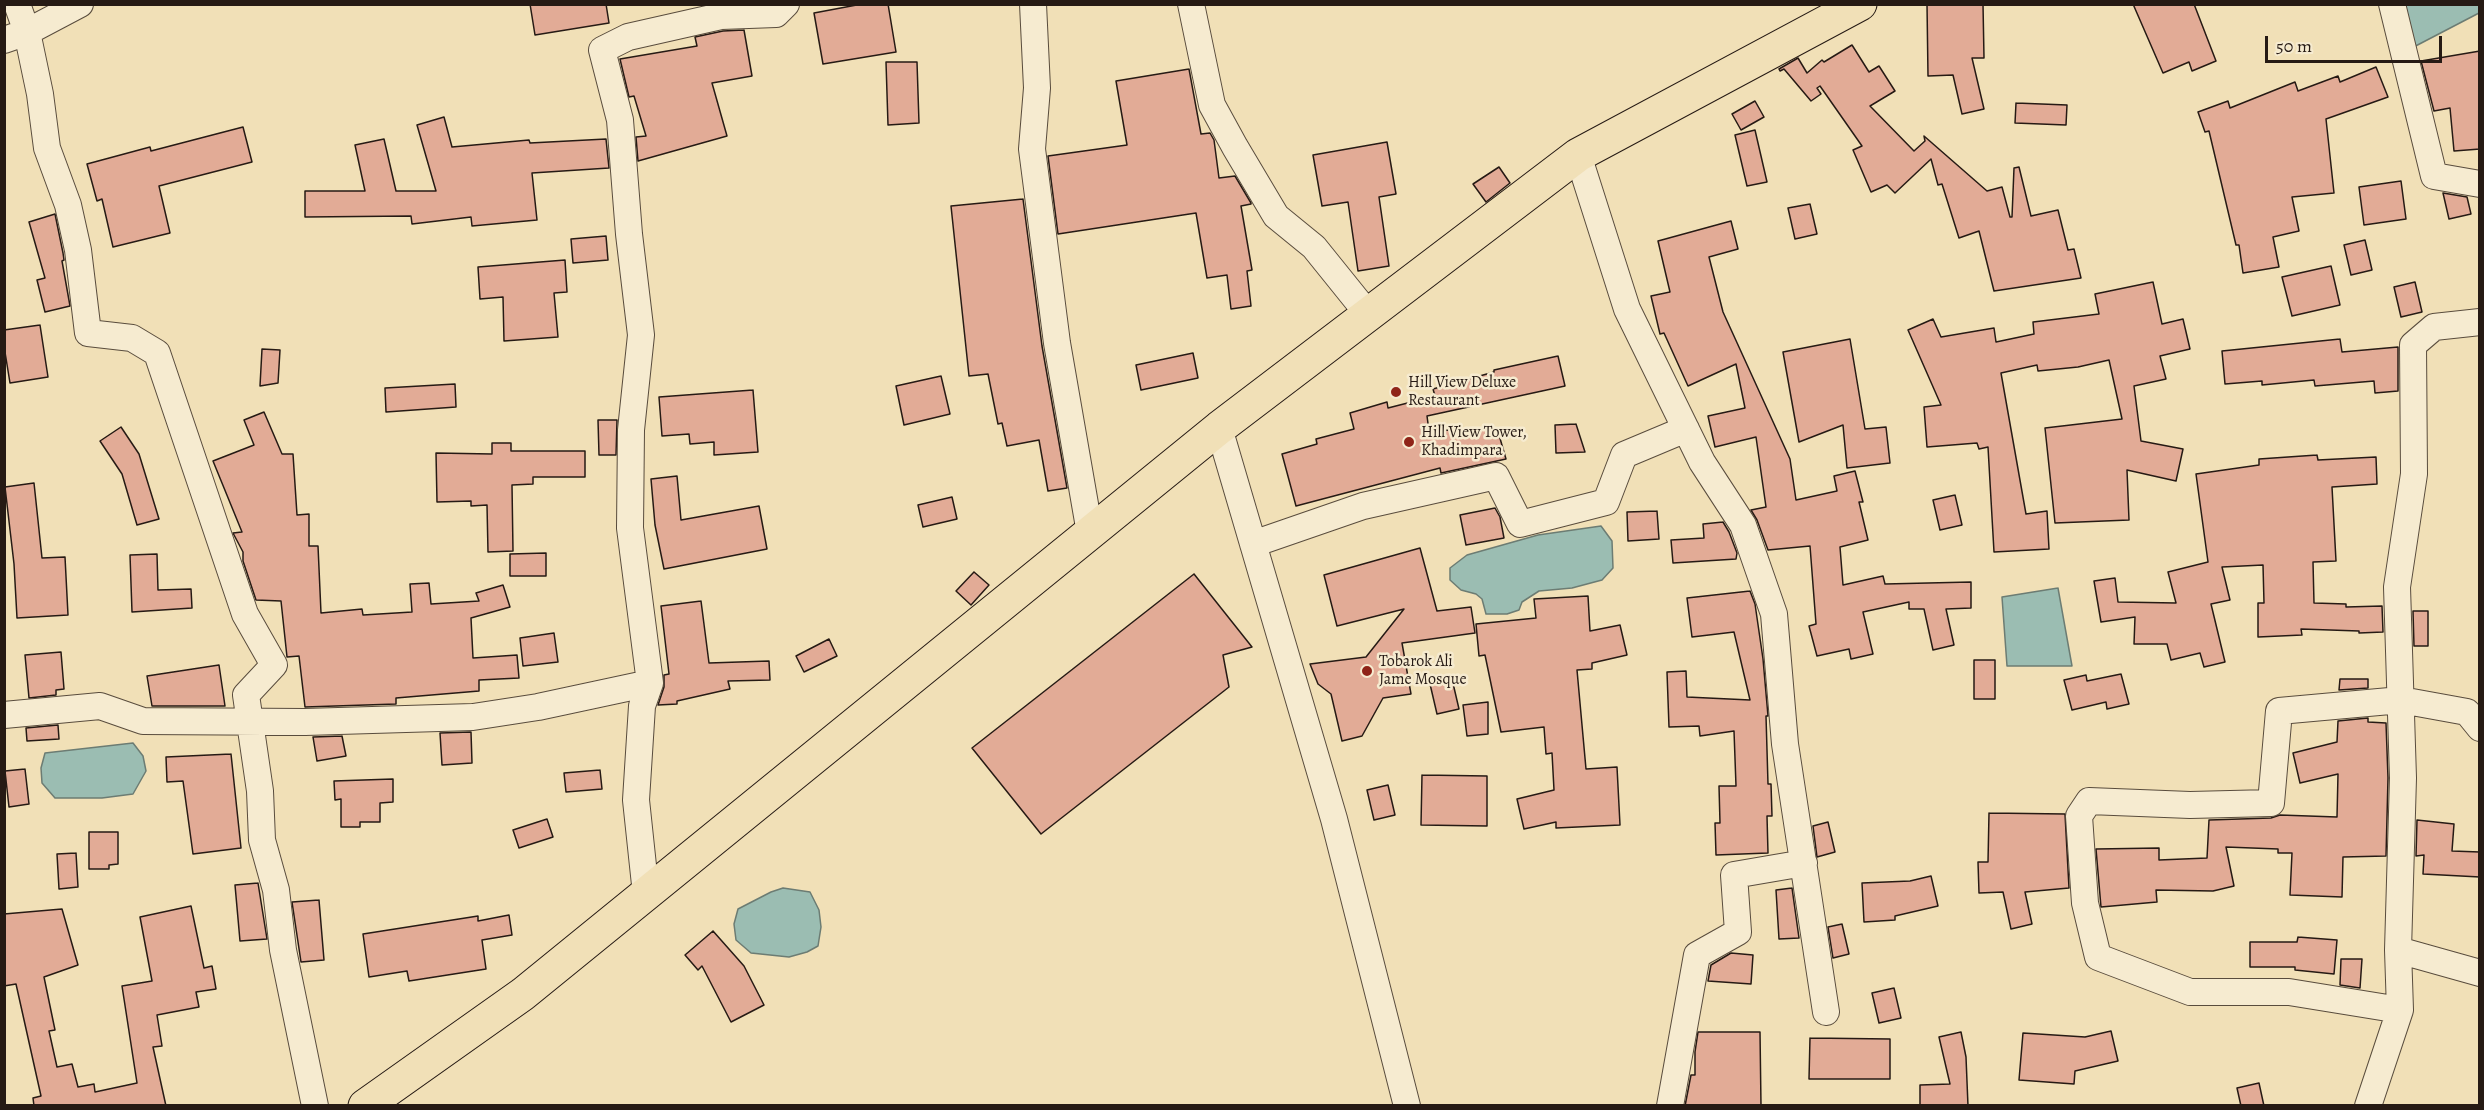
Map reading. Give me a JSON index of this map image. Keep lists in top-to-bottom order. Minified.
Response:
{"places":["Hill View Deluxe Restaurant","Hill View Tower, Khadimpara","Tobarok Ali Jame Mosque"],"scale_bar":"50 m"}
